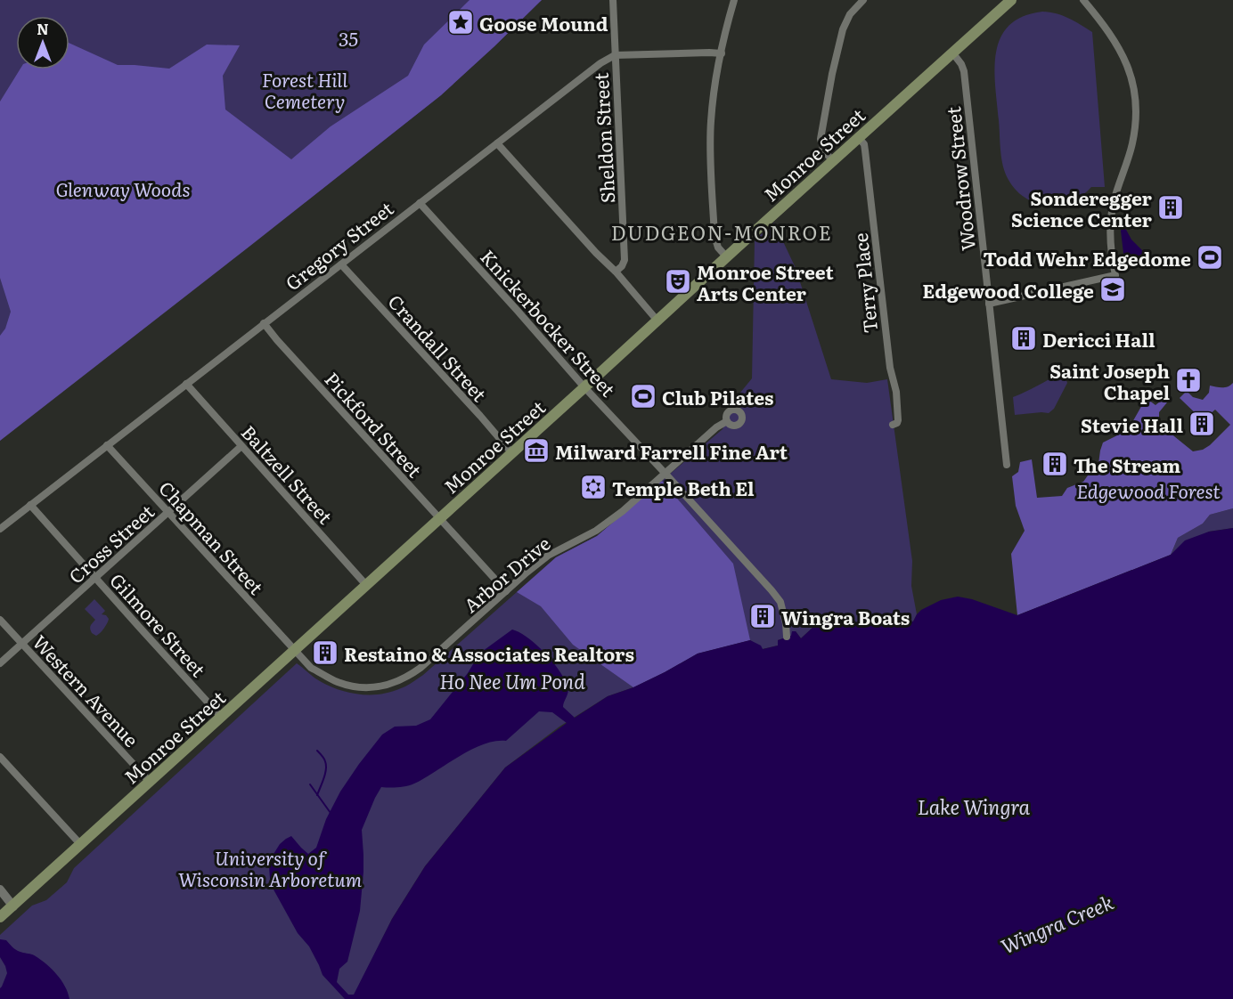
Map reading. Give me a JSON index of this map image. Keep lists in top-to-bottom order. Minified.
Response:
{"streets":{"main road":["Monroe Street"],"street":["Sheldon Street","Woodrow Street","Gregory Street","Terry Place","Knickerbocker Street","Crandall Street","Pickford Street","Baltzell Street","Chapman Street","Cross Street","Arbor Drive","Gilmore Street","Western Avenue"]},"crossings":[["Sheldon Street","Gregory Street"],["Monroe Street","Woodrow Street"],["Monroe Street","Terry Place"],["Monroe Street","Knickerbocker Street"],["Monroe Street","Crandall Street"],["Monroe Street","Pickford Street"],["Monroe Street","Baltzell Street"],["Monroe Street","Chapman Street"],["Monroe Street","Arbor Drive"],["Monroe Street","Gilmore Street"],["Monroe Street","Western Avenue"],["Gregory Street","Knickerbocker Street"],["Gregory Street","Crandall Street"],["Gregory Street","Pickford Street"],["Gregory Street","Baltzell Street"],["Gregory Street","Chapman Street"],["Gregory Street","Gilmore Street"],["Knickerbocker Street","Arbor Drive"],["Pickford Street","Arbor Drive"],["Baltzell Street","Cross Street"],["Chapman Street","Cross Street"],["Chapman Street","Arbor Drive"],["Cross Street","Gilmore Street"],["Cross Street","Western Avenue"]],"districts":["DUDGEON-MONROE"],"water":["Ho Nee Um Pond","Lake Wingra","Wingra Creek"],"parks":["35","Forest Hill Cemetery","Glenway Woods","Edgewood Forest","University of Wisconsin Arboretum"],"places":{"place":["Goose Mound"],"building":["Sonderegger Science Center","Dericci Hall","Stevie Hall","The Stream","Wingra Boats","Restaino & Associates Realtors"],"sports":["Todd Wehr Edgedome","Club Pilates"],"theatre":["Monroe Street Arts Center"],"school or university":["Edgewood College"],"church":["Saint Joseph Chapel"],"museum":["Milward Farrell Fine Art"],"synagogue":["Temple Beth El"]},"north":"top"}
